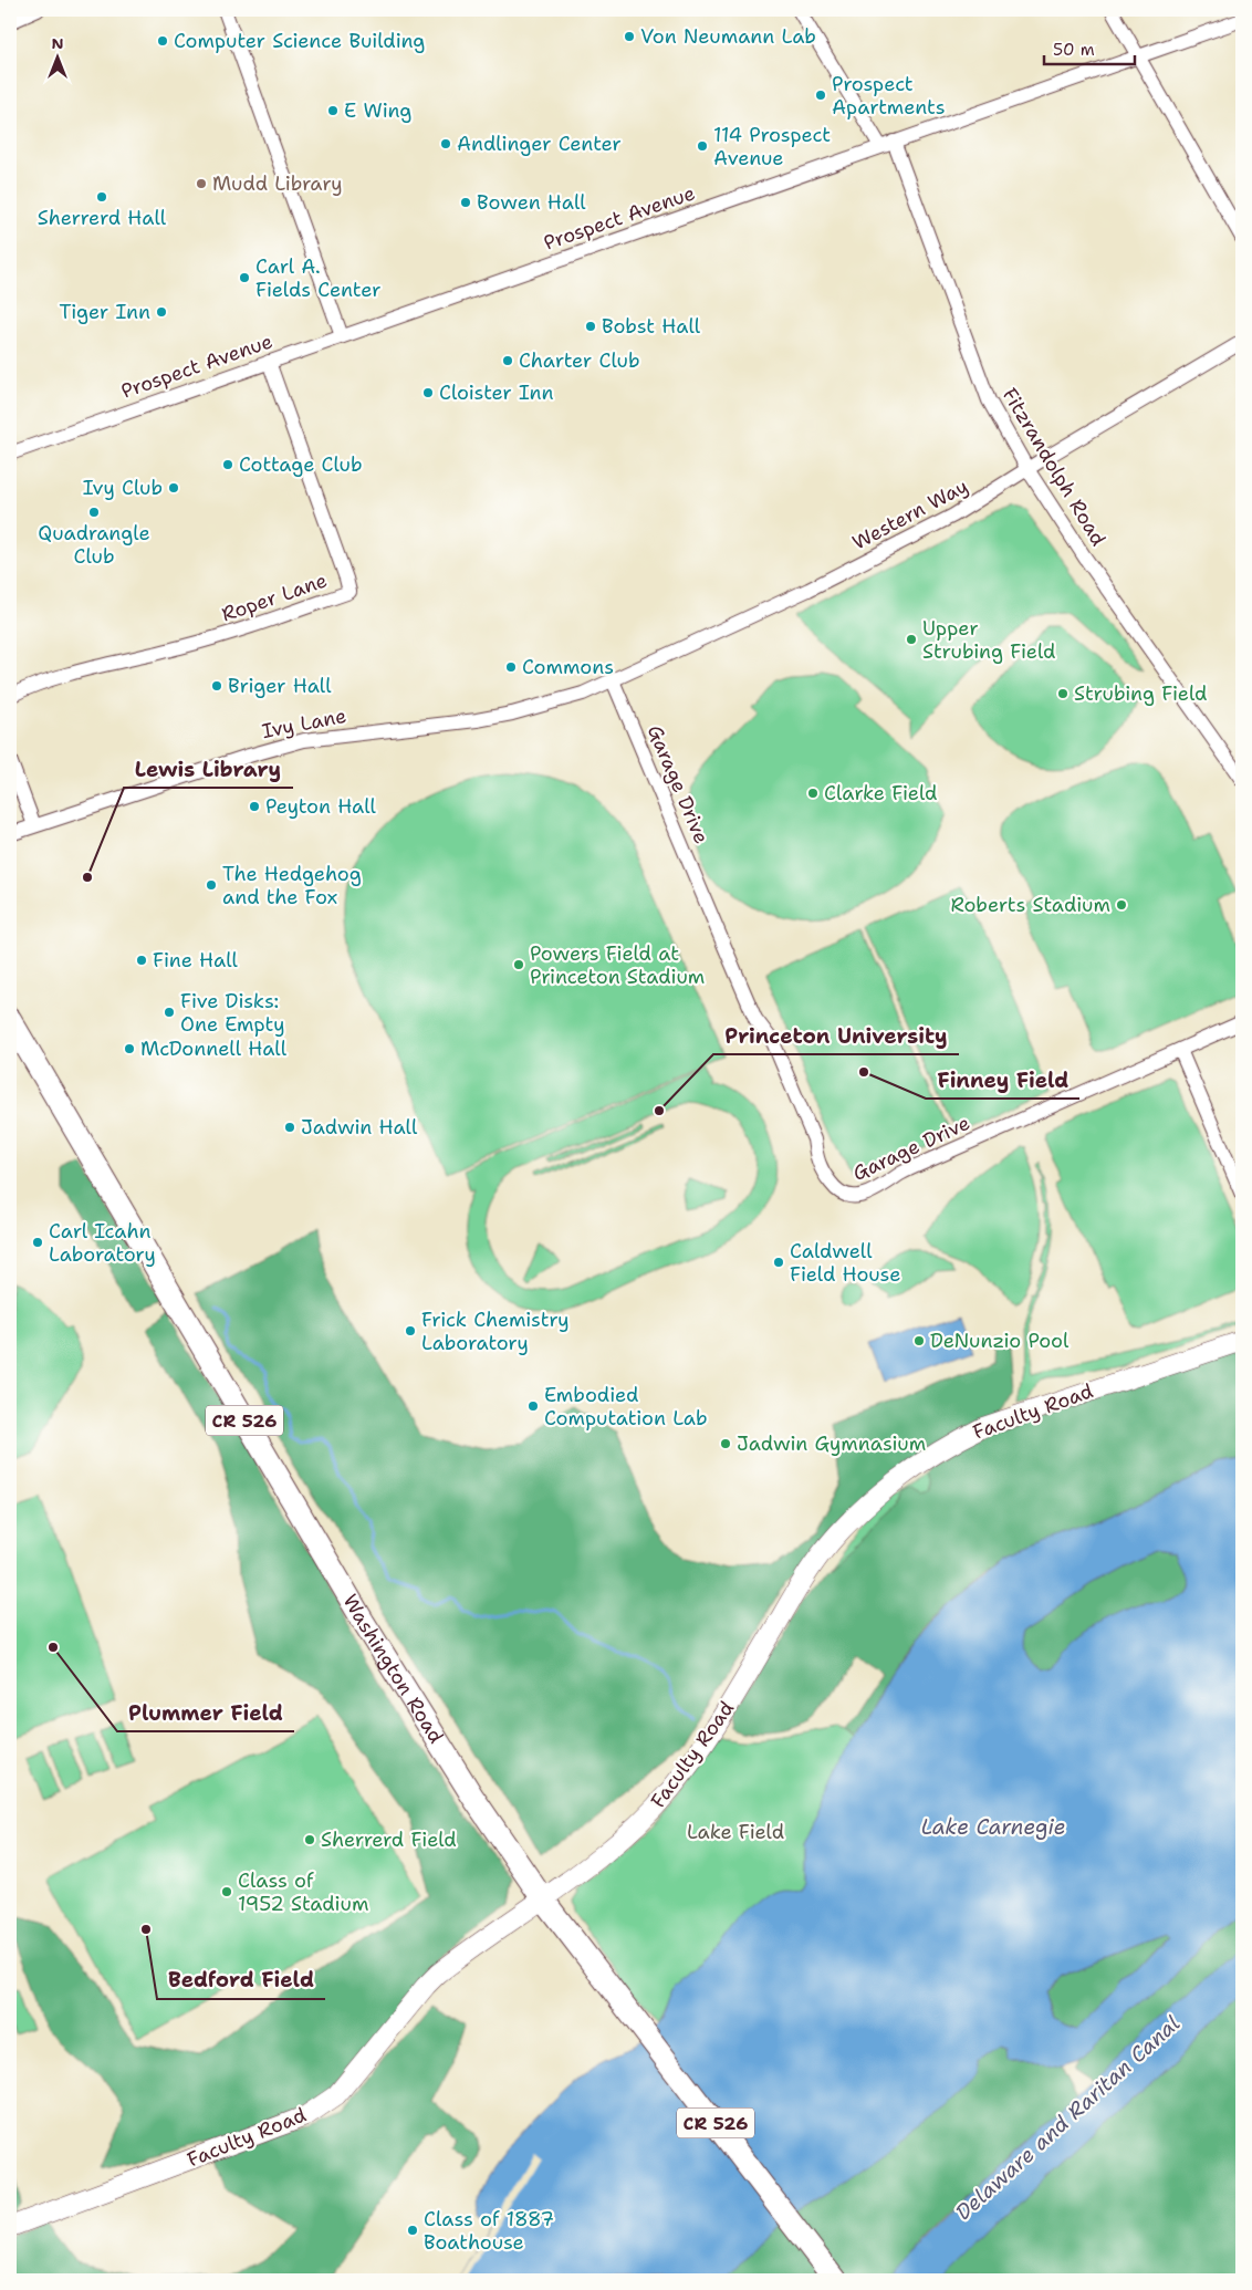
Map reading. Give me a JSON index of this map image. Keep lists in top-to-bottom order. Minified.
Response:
{"streets":{"main road":["CR 526","Washington Road"],"street":["Prospect Avenue","Fitzrandolph Road","Western Way","Roper Lane","Ivy Lane","Garage Drive","Faculty Road"]},"crossings":[["Prospect Avenue","Fitzrandolph Road"],["Prospect Avenue","Roper Lane"],["Fitzrandolph Road","Western Way"],["Western Way","Ivy Lane"],["Western Way","Garage Drive"],["Faculty Road","Washington Road"]],"water":["Lake Carnegie","Delaware and Raritan Canal"],"parks":["Lake Field"],"places":["Von Neumann Lab","Computer Science Building","Prospect Apartments","E Wing","Andlinger Center","114 Prospect Avenue","Mudd Library","Sherrerd Hall","Bowen Hall","Carl A. Fields Center","Tiger Inn","Bobst Hall","Charter Club","Cloister Inn","Cottage Club","Ivy Club","Quadrangle Club","Upper Strubing Field","Commons","Briger Hall","Strubing Field","Clarke Field","Peyton Hall","Lewis Library","The Hedgehog and the Fox","Roberts Stadium","Fine Hall","Powers Field at Princeton Stadium","Five Disks: One Empty","McDonnell Hall","Finney Field","Princeton University","Jadwin Hall","Carl Icahn Laboratory","Caldwell Field House","Frick Chemistry Laboratory","DeNunzio Pool","Embodied Computation Lab","Jadwin Gymnasium","Plummer Field","Sherrerd Field","Class of 1952 Stadium","Bedford Field","Class of 1887 Boathouse"],"scale_bar":"50 m","north":"top"}
